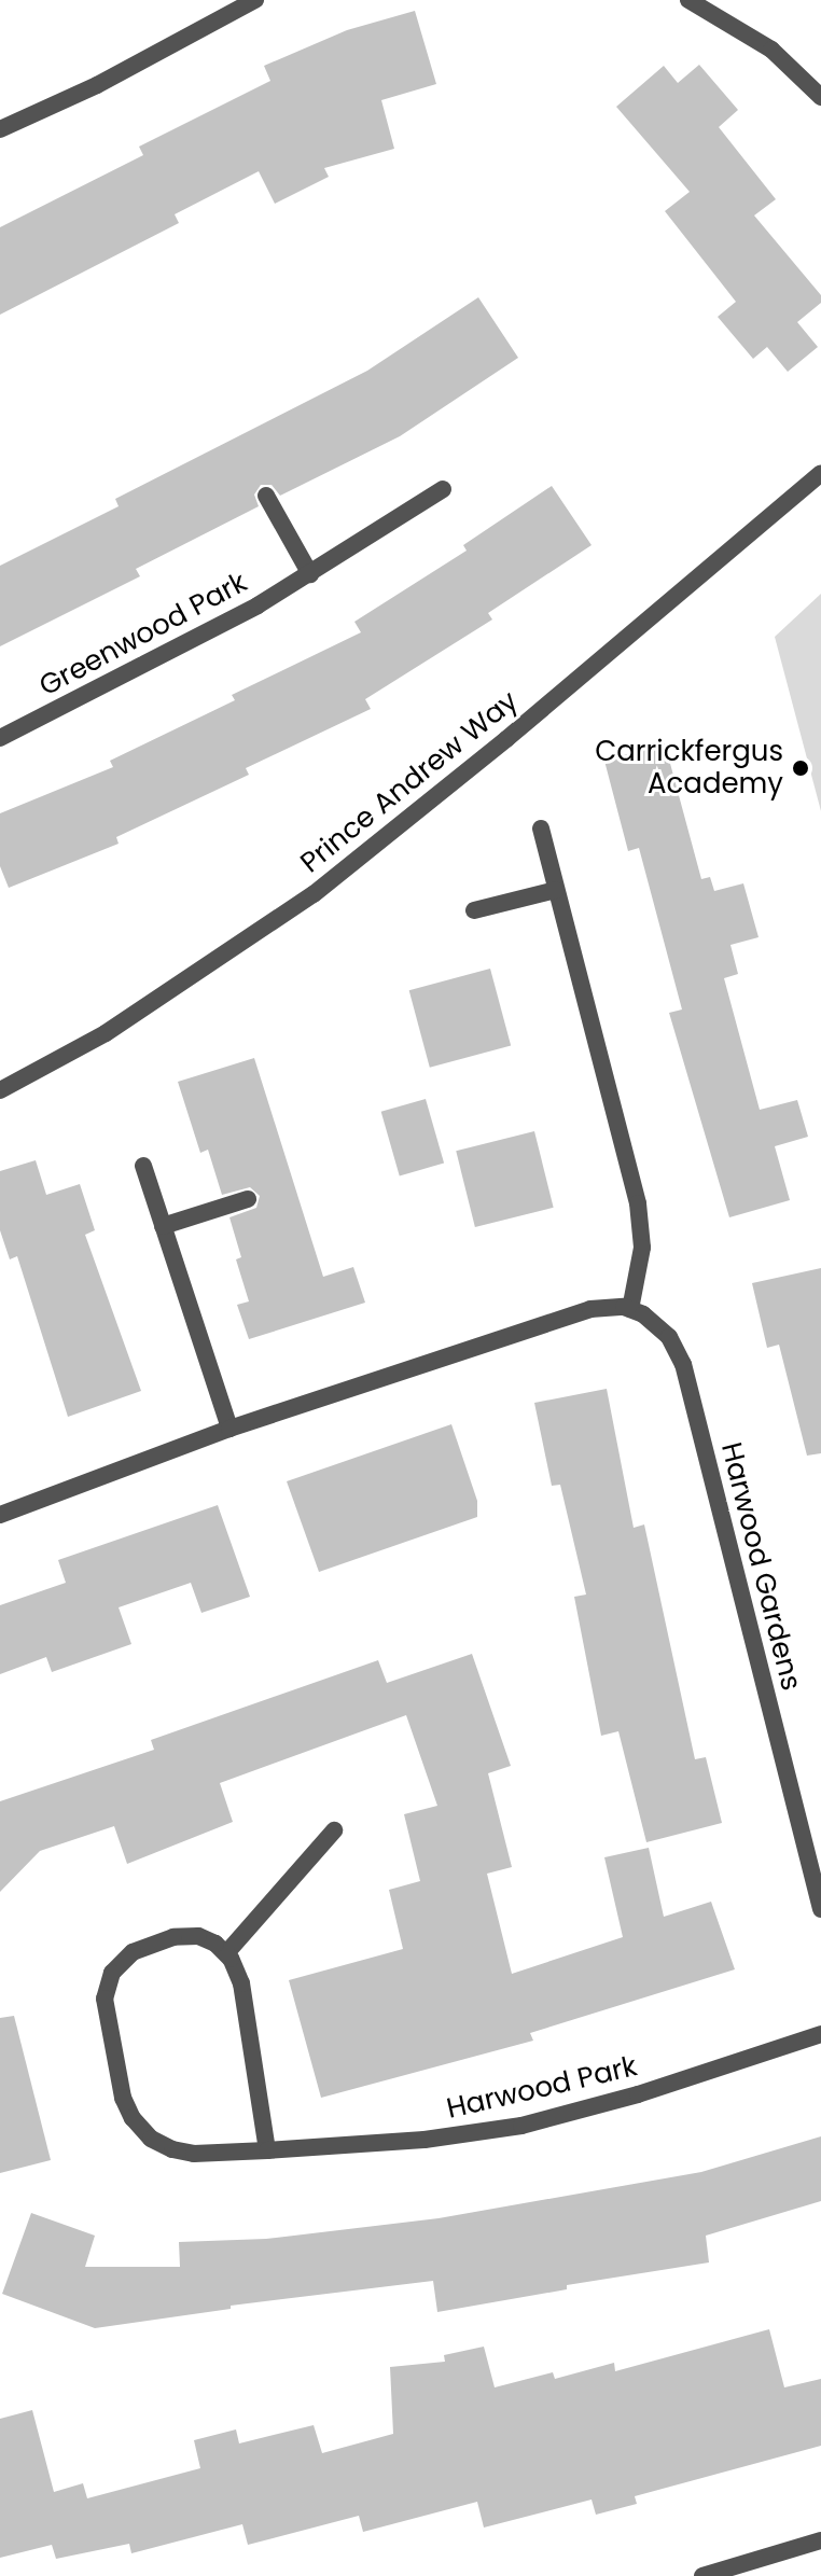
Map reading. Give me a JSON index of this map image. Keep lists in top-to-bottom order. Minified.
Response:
{"streets":{"street":["Greenwood Park","Prince Andrew Way","Harwood Gardens","Harwood Park"]},"places":["Carrickfergus Academy"]}
